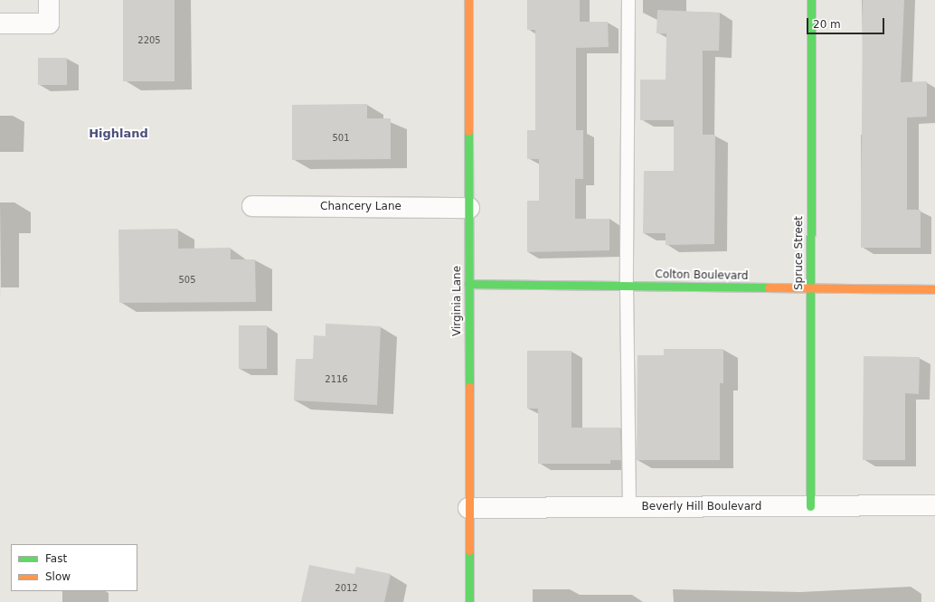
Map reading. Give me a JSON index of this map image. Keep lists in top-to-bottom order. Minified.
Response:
{"streets":{"street":["Chancery Lane","Spruce Street","Colton Boulevard","Virginia Lane","Beverly Hill Boulevard"]},"crossings":[["Chancery Lane","Virginia Lane"],["Spruce Street","Colton Boulevard"],["Spruce Street","Beverly Hill Boulevard"],["Colton Boulevard","Virginia Lane"],["Virginia Lane","Beverly Hill Boulevard"]],"districts":["Highland"],"house_numbers":["2205","501","505","2116","2012"],"legend":["Fast","Slow"],"scale_bar":"20 m"}
